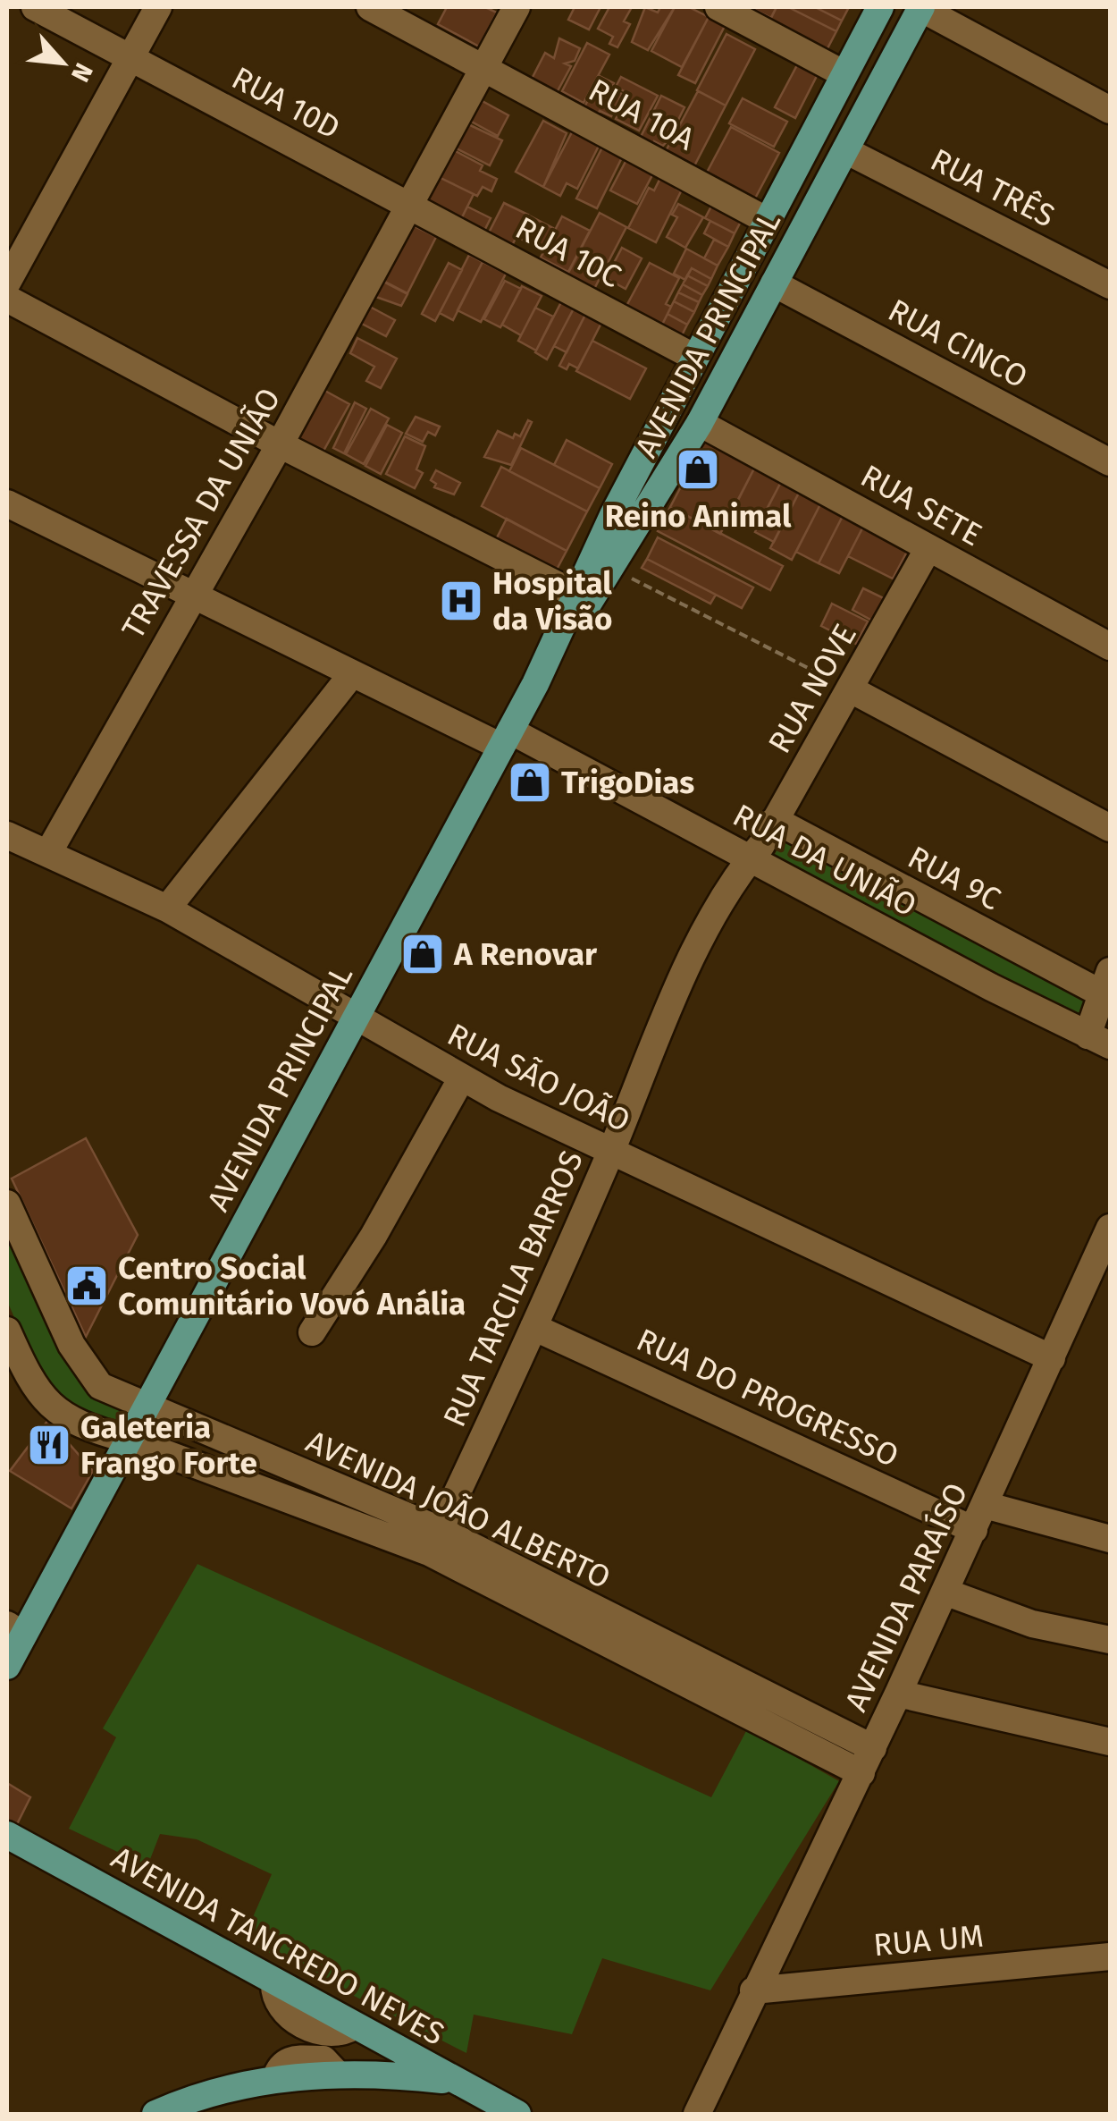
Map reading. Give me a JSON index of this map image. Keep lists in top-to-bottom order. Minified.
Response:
{"streets":{"main road":["AVENIDA PRINCIPAL","AVENIDA TANCREDO NEVES"],"street":["RUA 10D","RUA 10A","RUA TRÊS","RUA 10C","RUA CINCO","RUA SETE","TRAVESSA DA UNIÃO","RUA NOVE","RUA DA UNIÃO","RUA 9C","RUA SÃO JOÃO","RUA TARCILA BARROS","RUA DO PROGRESSO","AVENIDA JOÃO ALBERTO","AVENIDA PARAÍSO","RUA UM"]},"crossings":[["RUA 10D","RUA 10C"],["RUA 10D","TRAVESSA DA UNIÃO"],["RUA 10A","AVENIDA PRINCIPAL"],["RUA 10A","TRAVESSA DA UNIÃO"],["RUA TRÊS","AVENIDA PRINCIPAL"],["RUA 10C","AVENIDA PRINCIPAL"],["RUA 10C","TRAVESSA DA UNIÃO"],["AVENIDA PRINCIPAL","RUA CINCO"],["AVENIDA PRINCIPAL","RUA SETE"],["AVENIDA PRINCIPAL","RUA DA UNIÃO"],["AVENIDA PRINCIPAL","RUA SÃO JOÃO"],["AVENIDA PRINCIPAL","AVENIDA JOÃO ALBERTO"],["RUA SETE","RUA NOVE"],["TRAVESSA DA UNIÃO","RUA DA UNIÃO"],["TRAVESSA DA UNIÃO","RUA SÃO JOÃO"],["RUA NOVE","RUA DA UNIÃO"],["RUA NOVE","RUA 9C"],["RUA NOVE","RUA TARCILA BARROS"],["RUA DA UNIÃO","RUA TARCILA BARROS"],["RUA SÃO JOÃO","RUA TARCILA BARROS"],["RUA SÃO JOÃO","AVENIDA PARAÍSO"],["RUA TARCILA BARROS","RUA DO PROGRESSO"],["RUA TARCILA BARROS","AVENIDA JOÃO ALBERTO"],["RUA DO PROGRESSO","AVENIDA PARAÍSO"],["AVENIDA JOÃO ALBERTO","AVENIDA PARAÍSO"],["AVENIDA PARAÍSO","RUA UM"]],"places":{"shop":["Reino Animal","TrigoDias","A Renovar"],"hospital":["Hospital da Visão"],"public building":["Centro Social Comunitário Vovó Anália"],"restaurant":["Galeteria Frango Forte"]},"north":"bottom right"}
